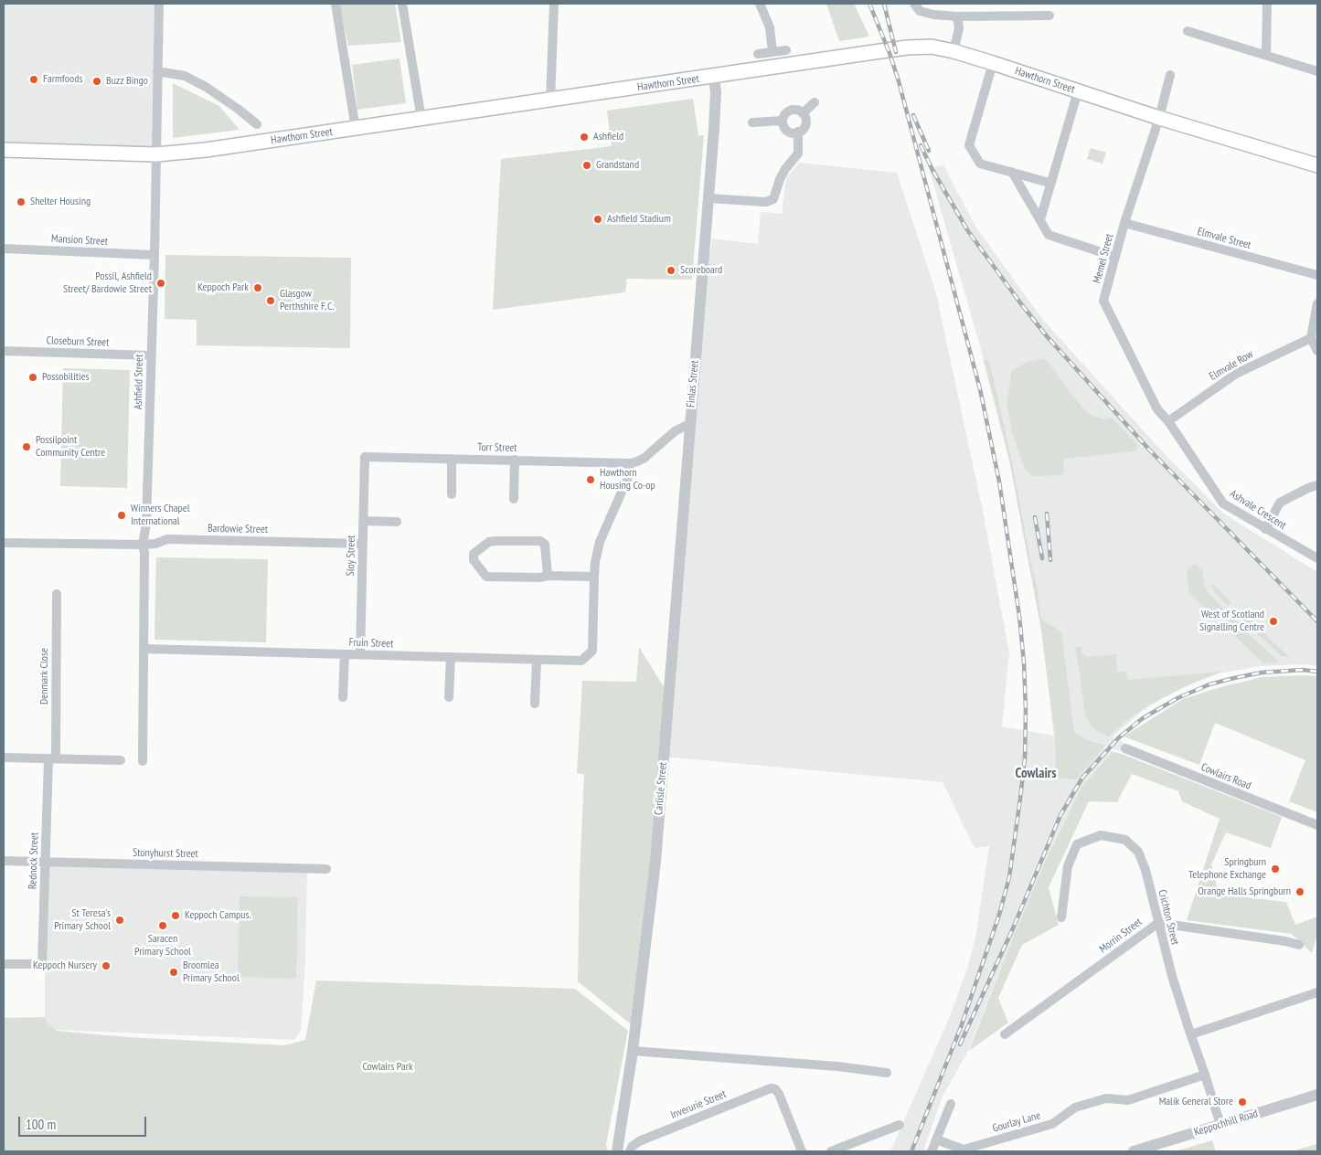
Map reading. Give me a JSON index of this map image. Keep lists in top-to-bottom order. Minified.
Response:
{"streets":{"main road":["Hawthorn Street"],"street":["Elmvale Street","Mansion Street","Memel Street","Closeburn Street","Elmvale Row","Ashfield Street","Finlas Street","Torr Street","Ashvale Crescent","Bardowie Street","Sloy Street","Fruin Street","Denmark Close","Cowlairs Road","Carlisle Street","Stonyhurst Street","Rednock Street","Crichton Street","Morrin Street","Inverurie Street","Gourlay Lane","Keppochhill Road"]},"crossings":[["Hawthorn Street","Memel Street"],["Hawthorn Street","Ashfield Street"],["Hawthorn Street","Finlas Street"],["Elmvale Street","Memel Street"],["Mansion Street","Ashfield Street"],["Memel Street","Elmvale Row"],["Memel Street","Ashvale Crescent"],["Closeburn Street","Ashfield Street"],["Elmvale Row","Ashvale Crescent"],["Ashfield Street","Bardowie Street"],["Ashfield Street","Fruin Street"],["Finlas Street","Torr Street"],["Finlas Street","Carlisle Street"],["Torr Street","Sloy Street"],["Bardowie Street","Sloy Street"],["Sloy Street","Fruin Street"],["Denmark Close","Rednock Street"],["Stonyhurst Street","Rednock Street"],["Crichton Street","Morrin Street"],["Crichton Street","Gourlay Lane"],["Crichton Street","Keppochhill Road"]],"districts":["Cowlairs"],"parks":["Cowlairs Park"],"places":["Farmfoods","Buzz Bingo","Ashfield","Grandstand","Shelter Housing","Ashfield Stadium","Scoreboard","Possil, Ashfield Street/ Bardowie Street","Keppoch Park","Glasgow Perthshire F.C.","Possobilities","Possilpoint Community Centre","Hawthorn Housing Co-op","Winners Chapel International","West of Scotland Signalling Centre","Springburn Telephone Exchange","Orange Halls Springburn","Keppoch Campus.","St Teresa's Primary School","Saracen Primary School","Keppoch Nursery","Broomlea Primary School","Malik General Store"],"scale_bar":"100 m"}
